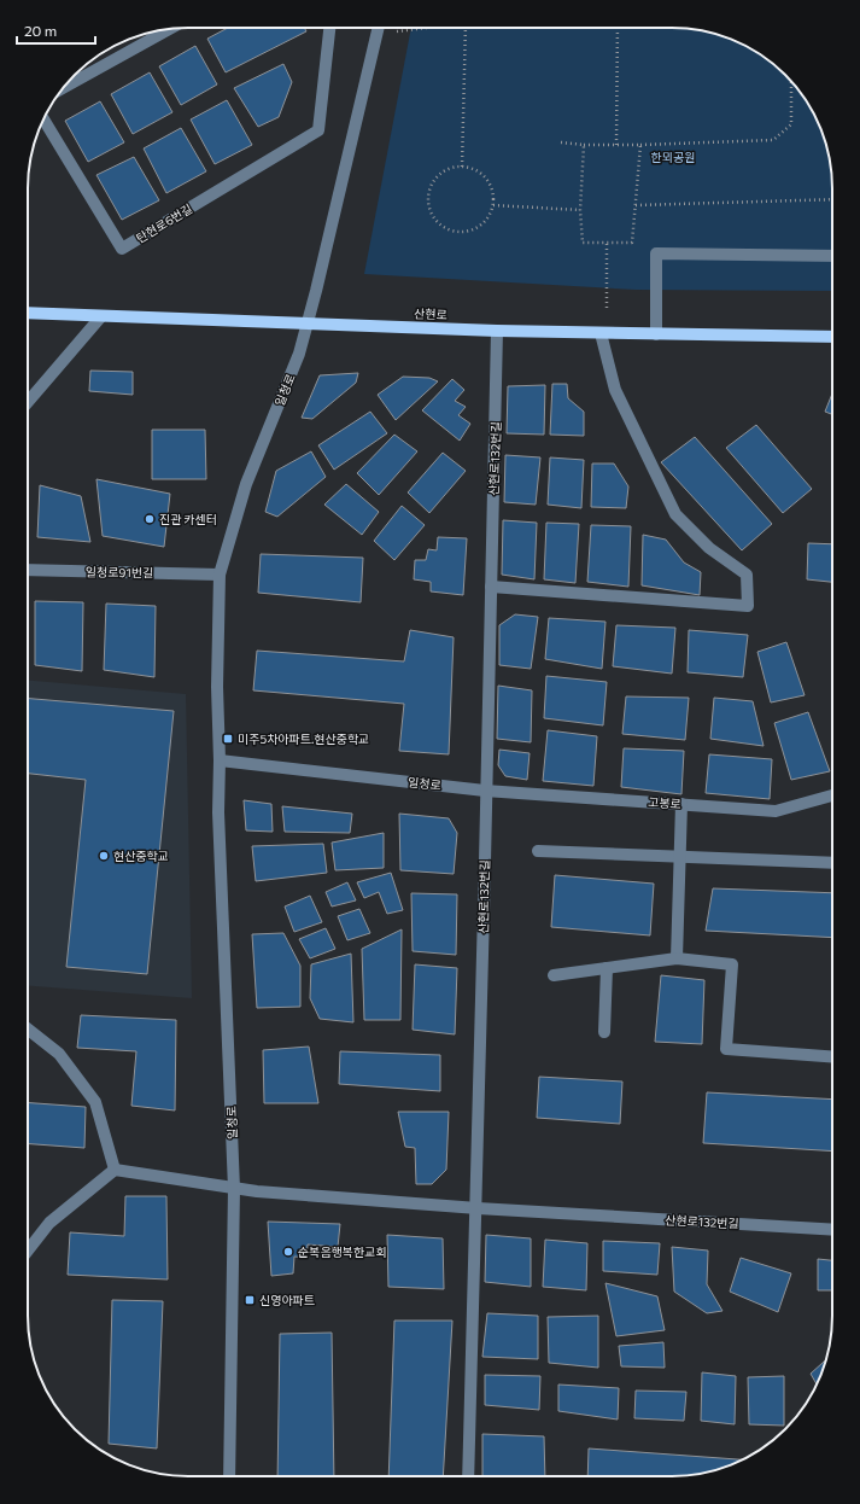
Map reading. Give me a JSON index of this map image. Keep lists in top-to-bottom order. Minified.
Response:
{"streets":{"main road":["산현로"],"street":["탄현로6번길","일청로","산현로132번길","일청로91번길","고봉로"]},"crossings":[["산현로","일청로"],["산현로","산현로132번길"],["일청로","산현로132번길"],["일청로","일청로91번길"],["일청로","고봉로"],["산현로132번길","고봉로"]],"parks":["한뫼공원"],"places":{"other":["진관 카센터","현산중학교","순복음행복한교회"],"transit":["미주5차아파트.현산중학교","신영아파트"]},"scale_bar":"20 m"}
